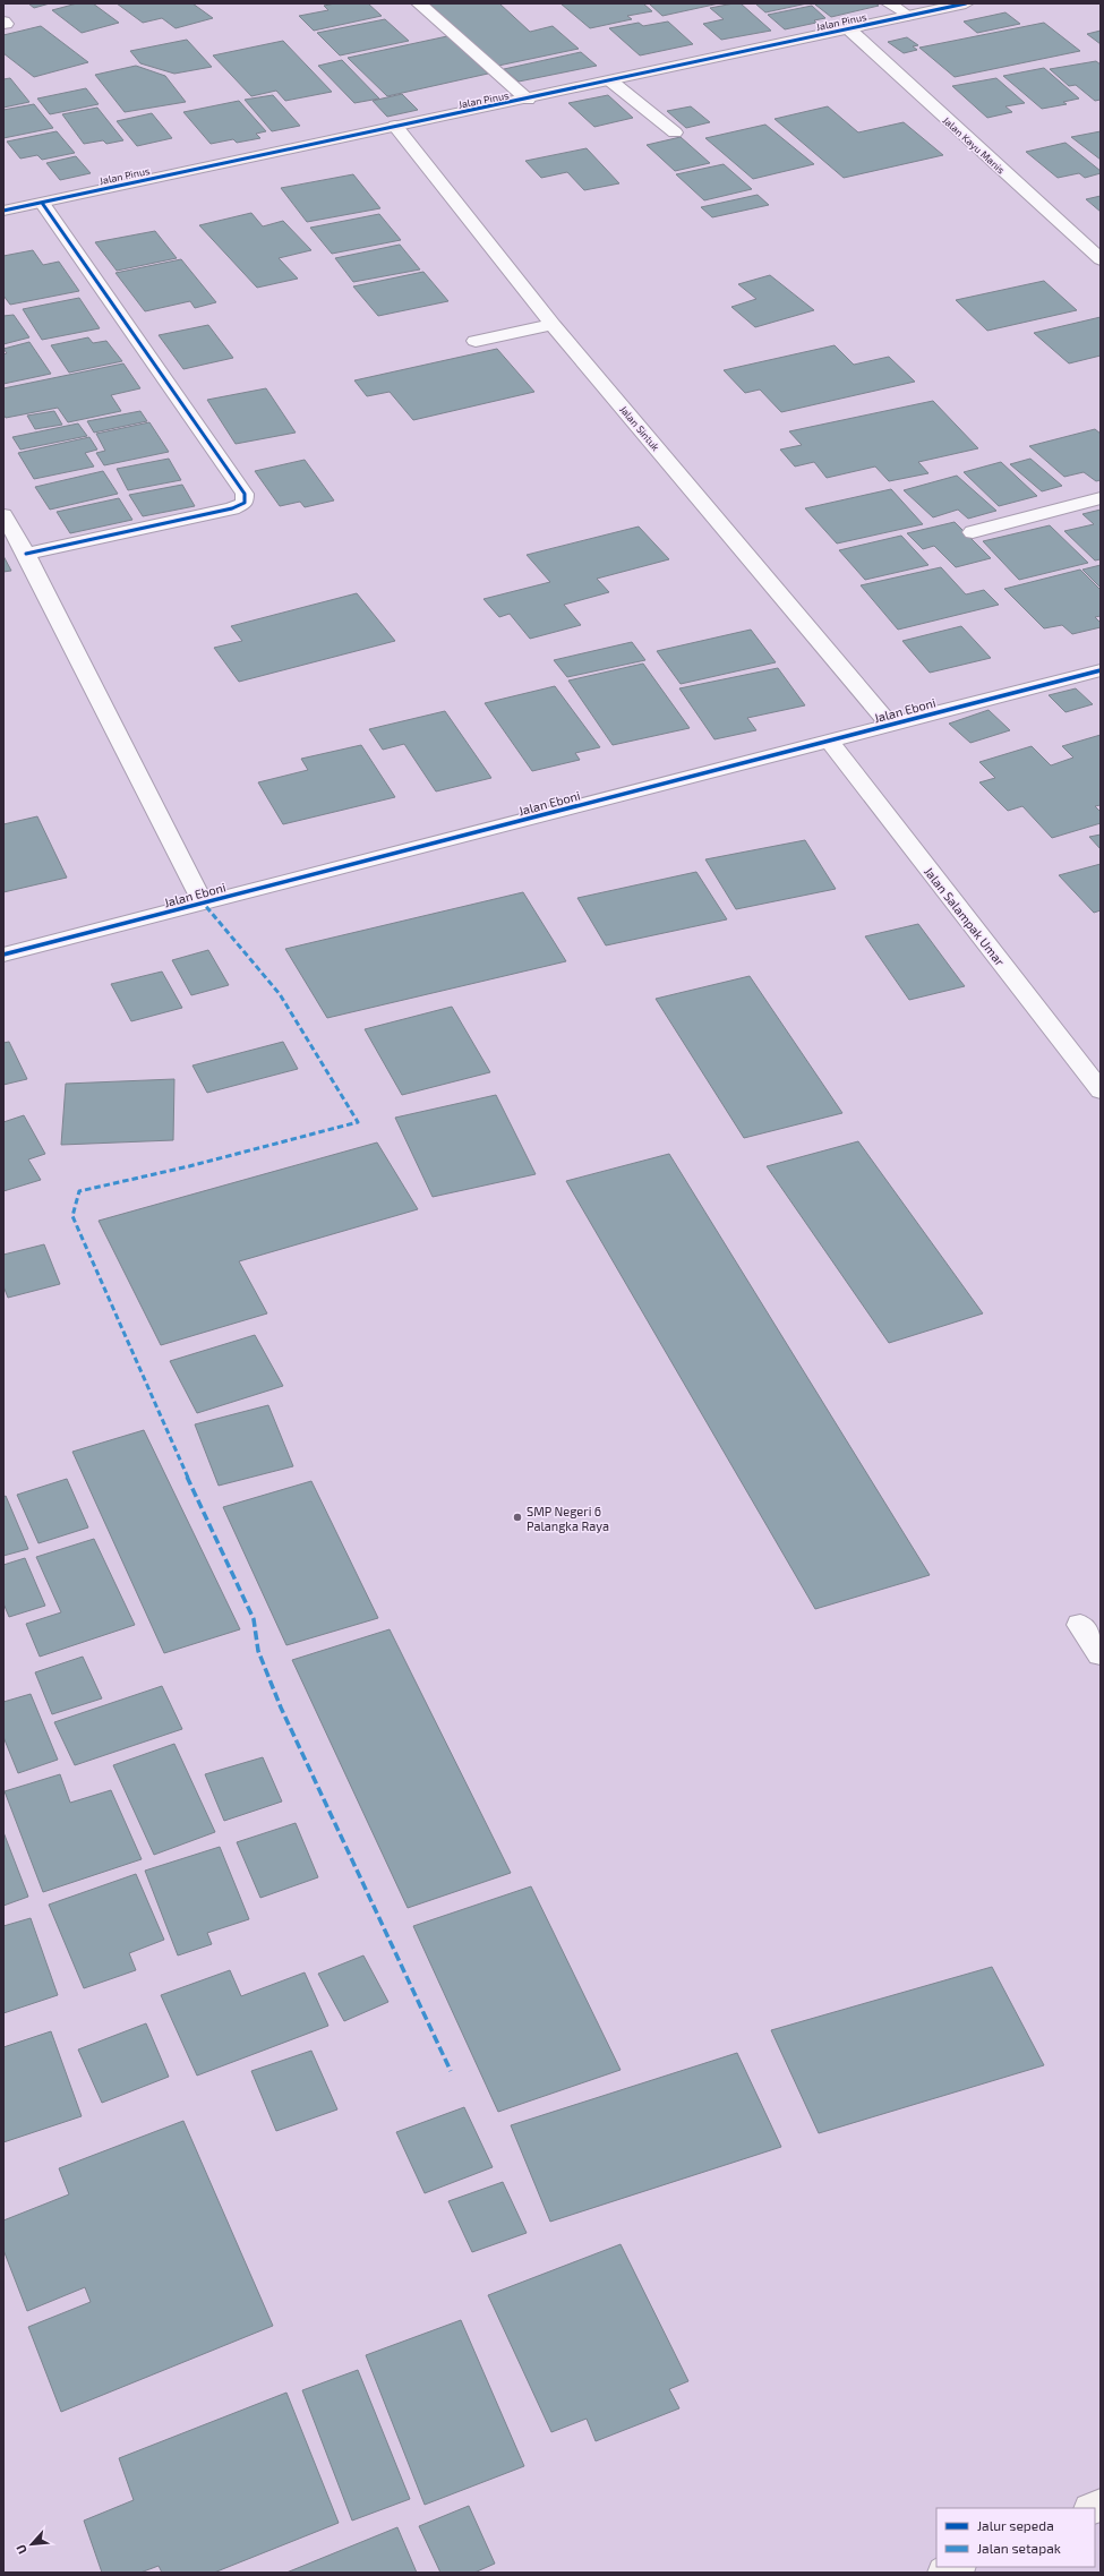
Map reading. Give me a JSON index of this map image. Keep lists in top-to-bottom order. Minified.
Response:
{"streets":{"street":["Jalan Pinus","Jalan Kayu Manis","Jalan Sintuk","Jalan Eboni","Jalan Salampak Umar"]},"crossings":[["Jalan Pinus","Jalan Kayu Manis"],["Jalan Pinus","Jalan Sintuk"],["Jalan Sintuk","Jalan Eboni"],["Jalan Eboni","Jalan Salampak Umar"]],"places":["SMP Negeri 6 Palangka Raya"],"legend":["Jalur sepeda","Jalan setapak"],"north":"bottom left"}
